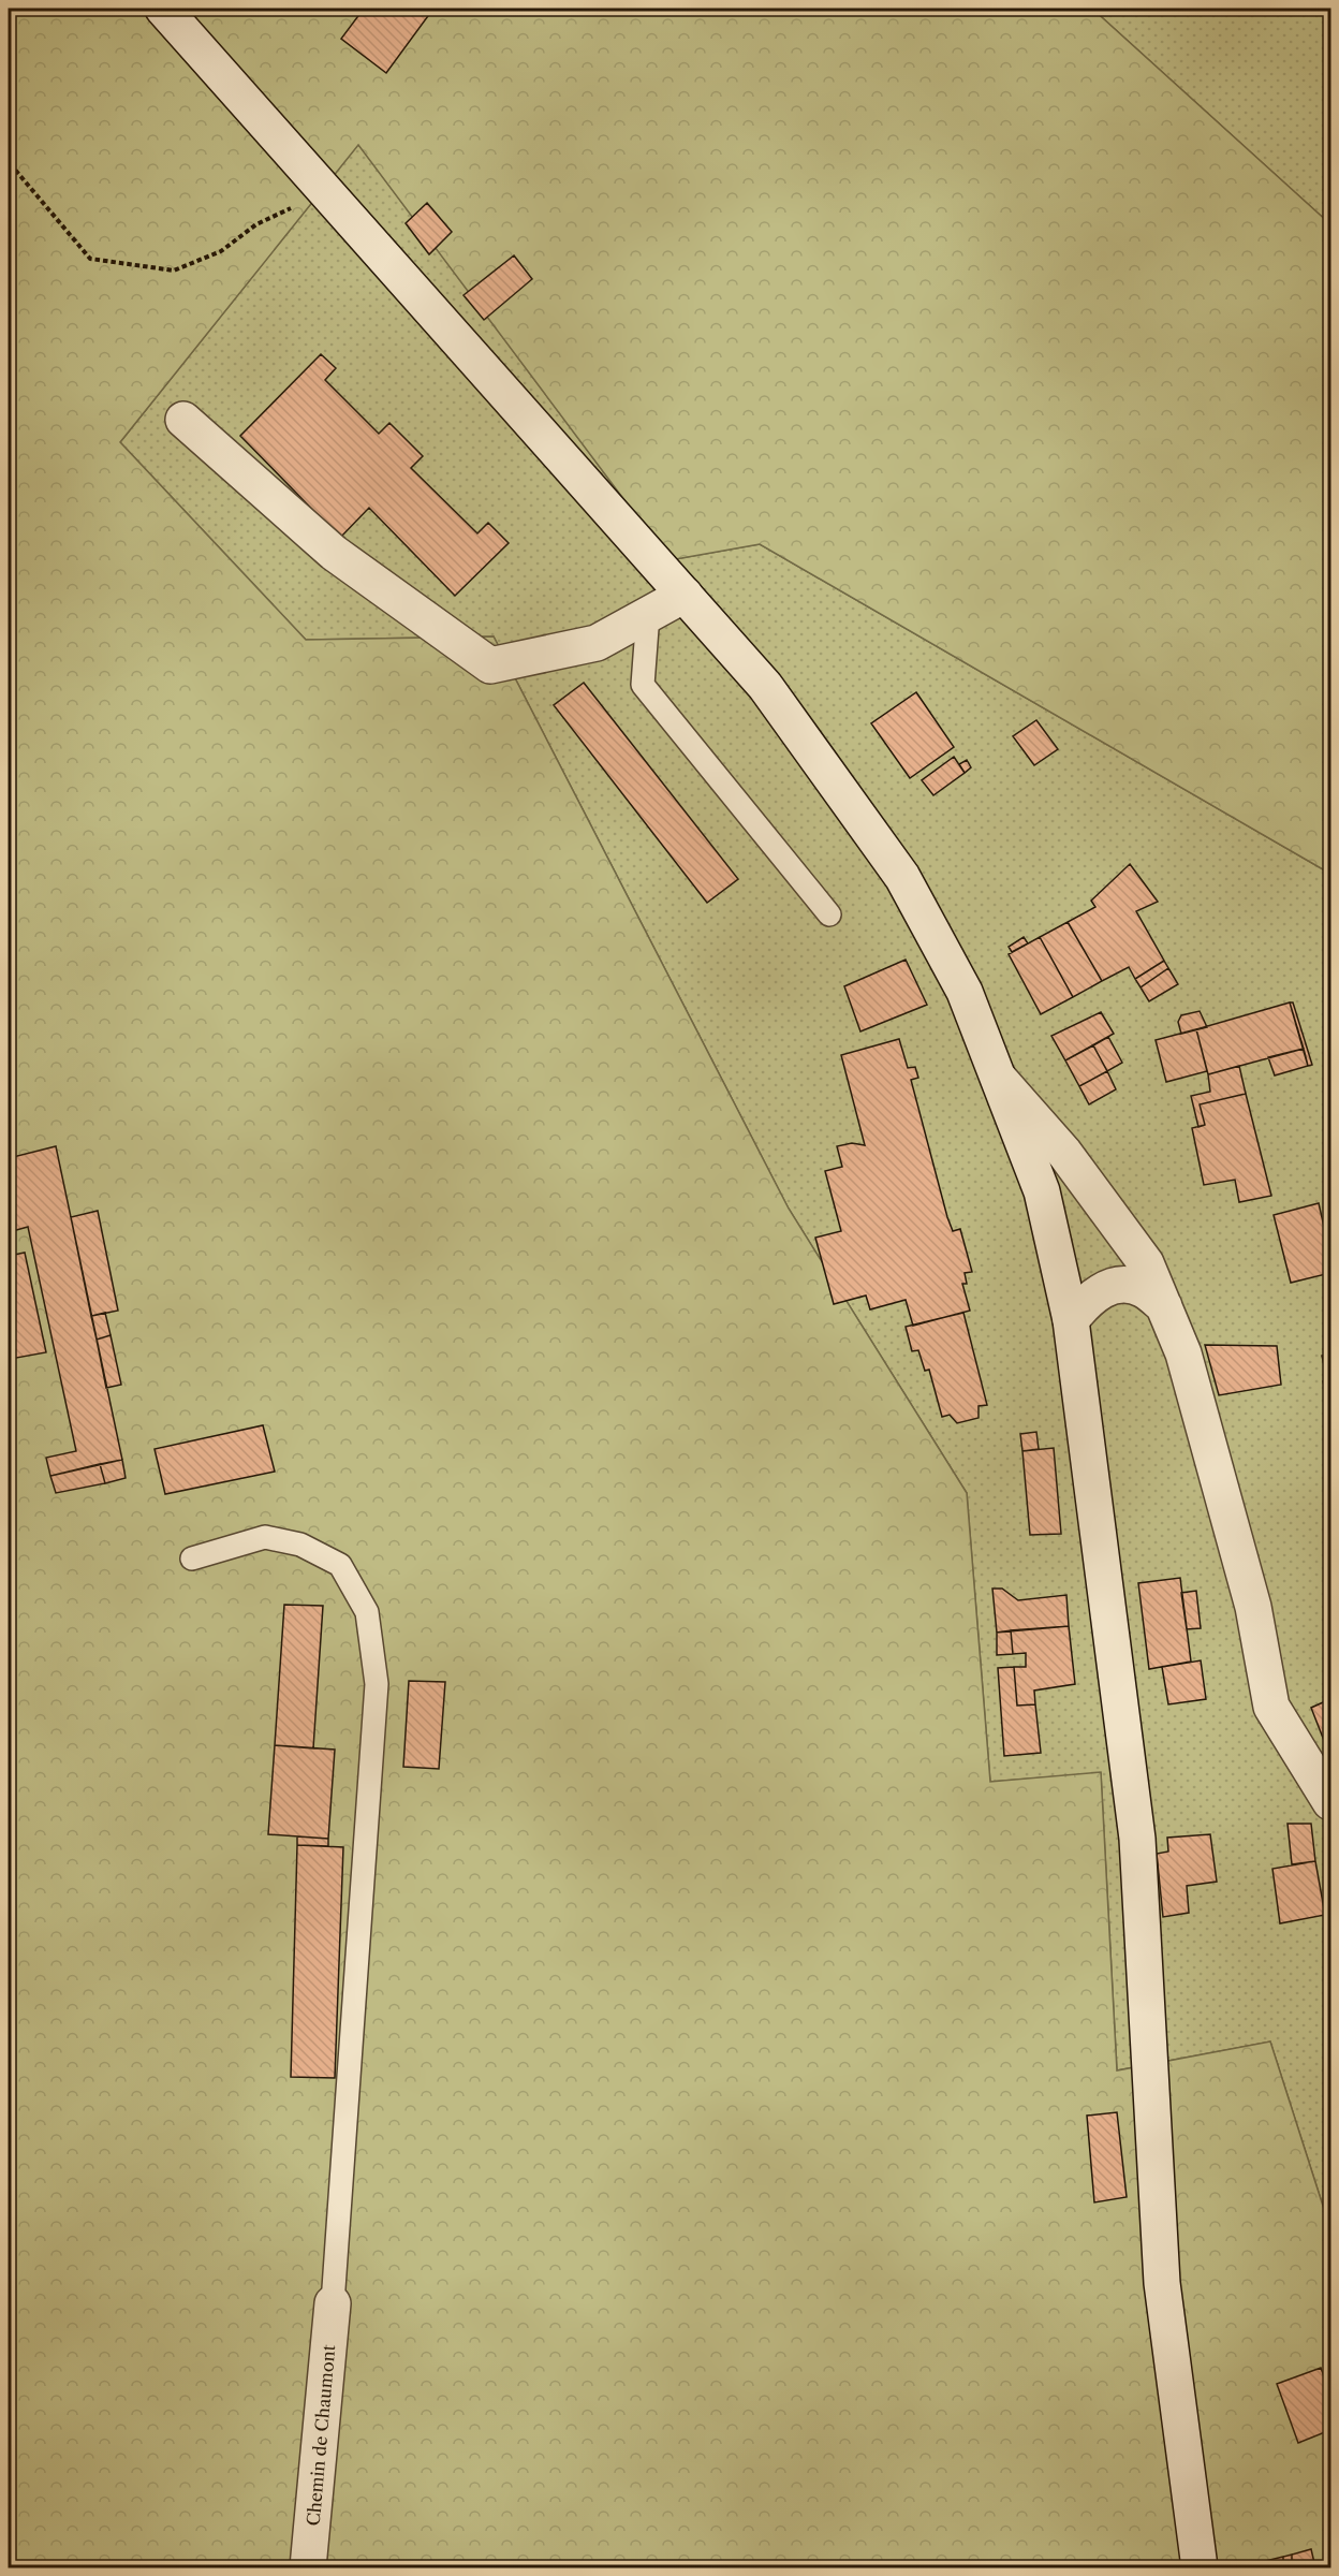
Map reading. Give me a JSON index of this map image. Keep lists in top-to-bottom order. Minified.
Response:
{"streets":{"street":["Chemin de Chaumont"]}}
